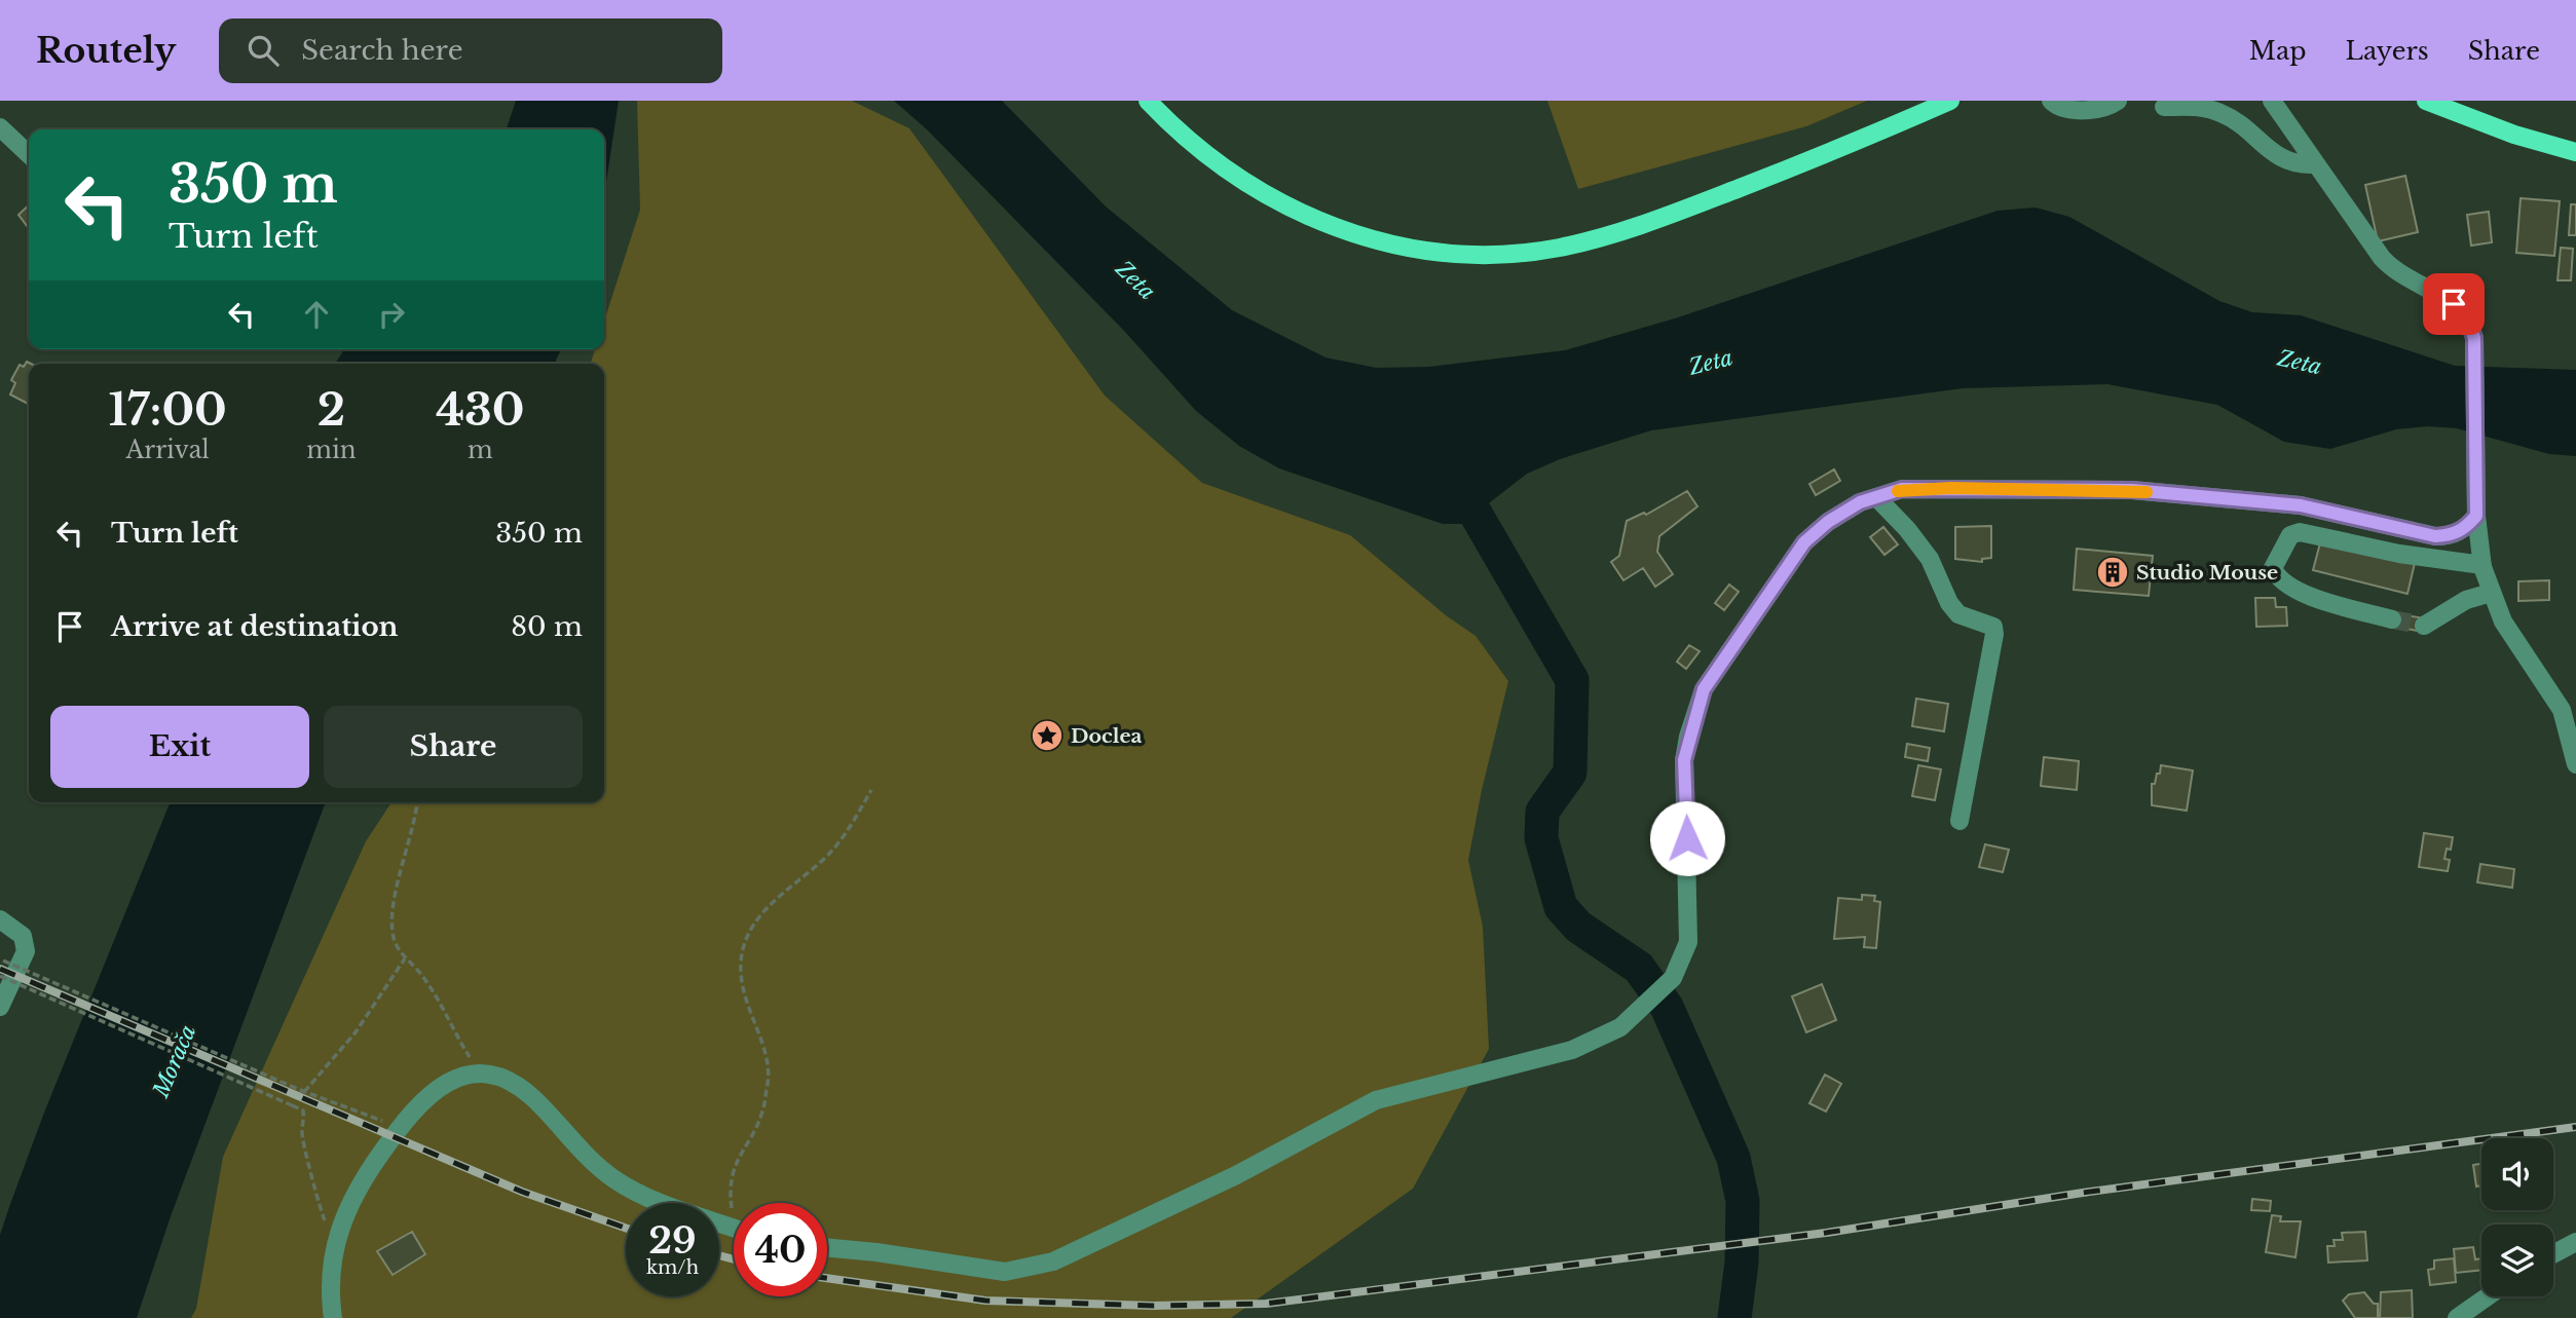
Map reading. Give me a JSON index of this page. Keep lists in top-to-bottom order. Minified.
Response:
{"water":["Zeta","Morača"],"places":{"building":["Studio Mouse"],"place":["Doclea"]},"page":{"header":"Routely","search":"Search here","nav":["Map","Layers","Share"],"turn":["350 m","Turn left"],"eta":["17:00","Arrival","2","min","430","m"],"list":[{"name":"Turn left","value":"350 m"},{"name":"Arrive at destination","value":"80 m"}],"buttons":["Exit","Share"],"speed":"29 km/h","limit":"40"}}
